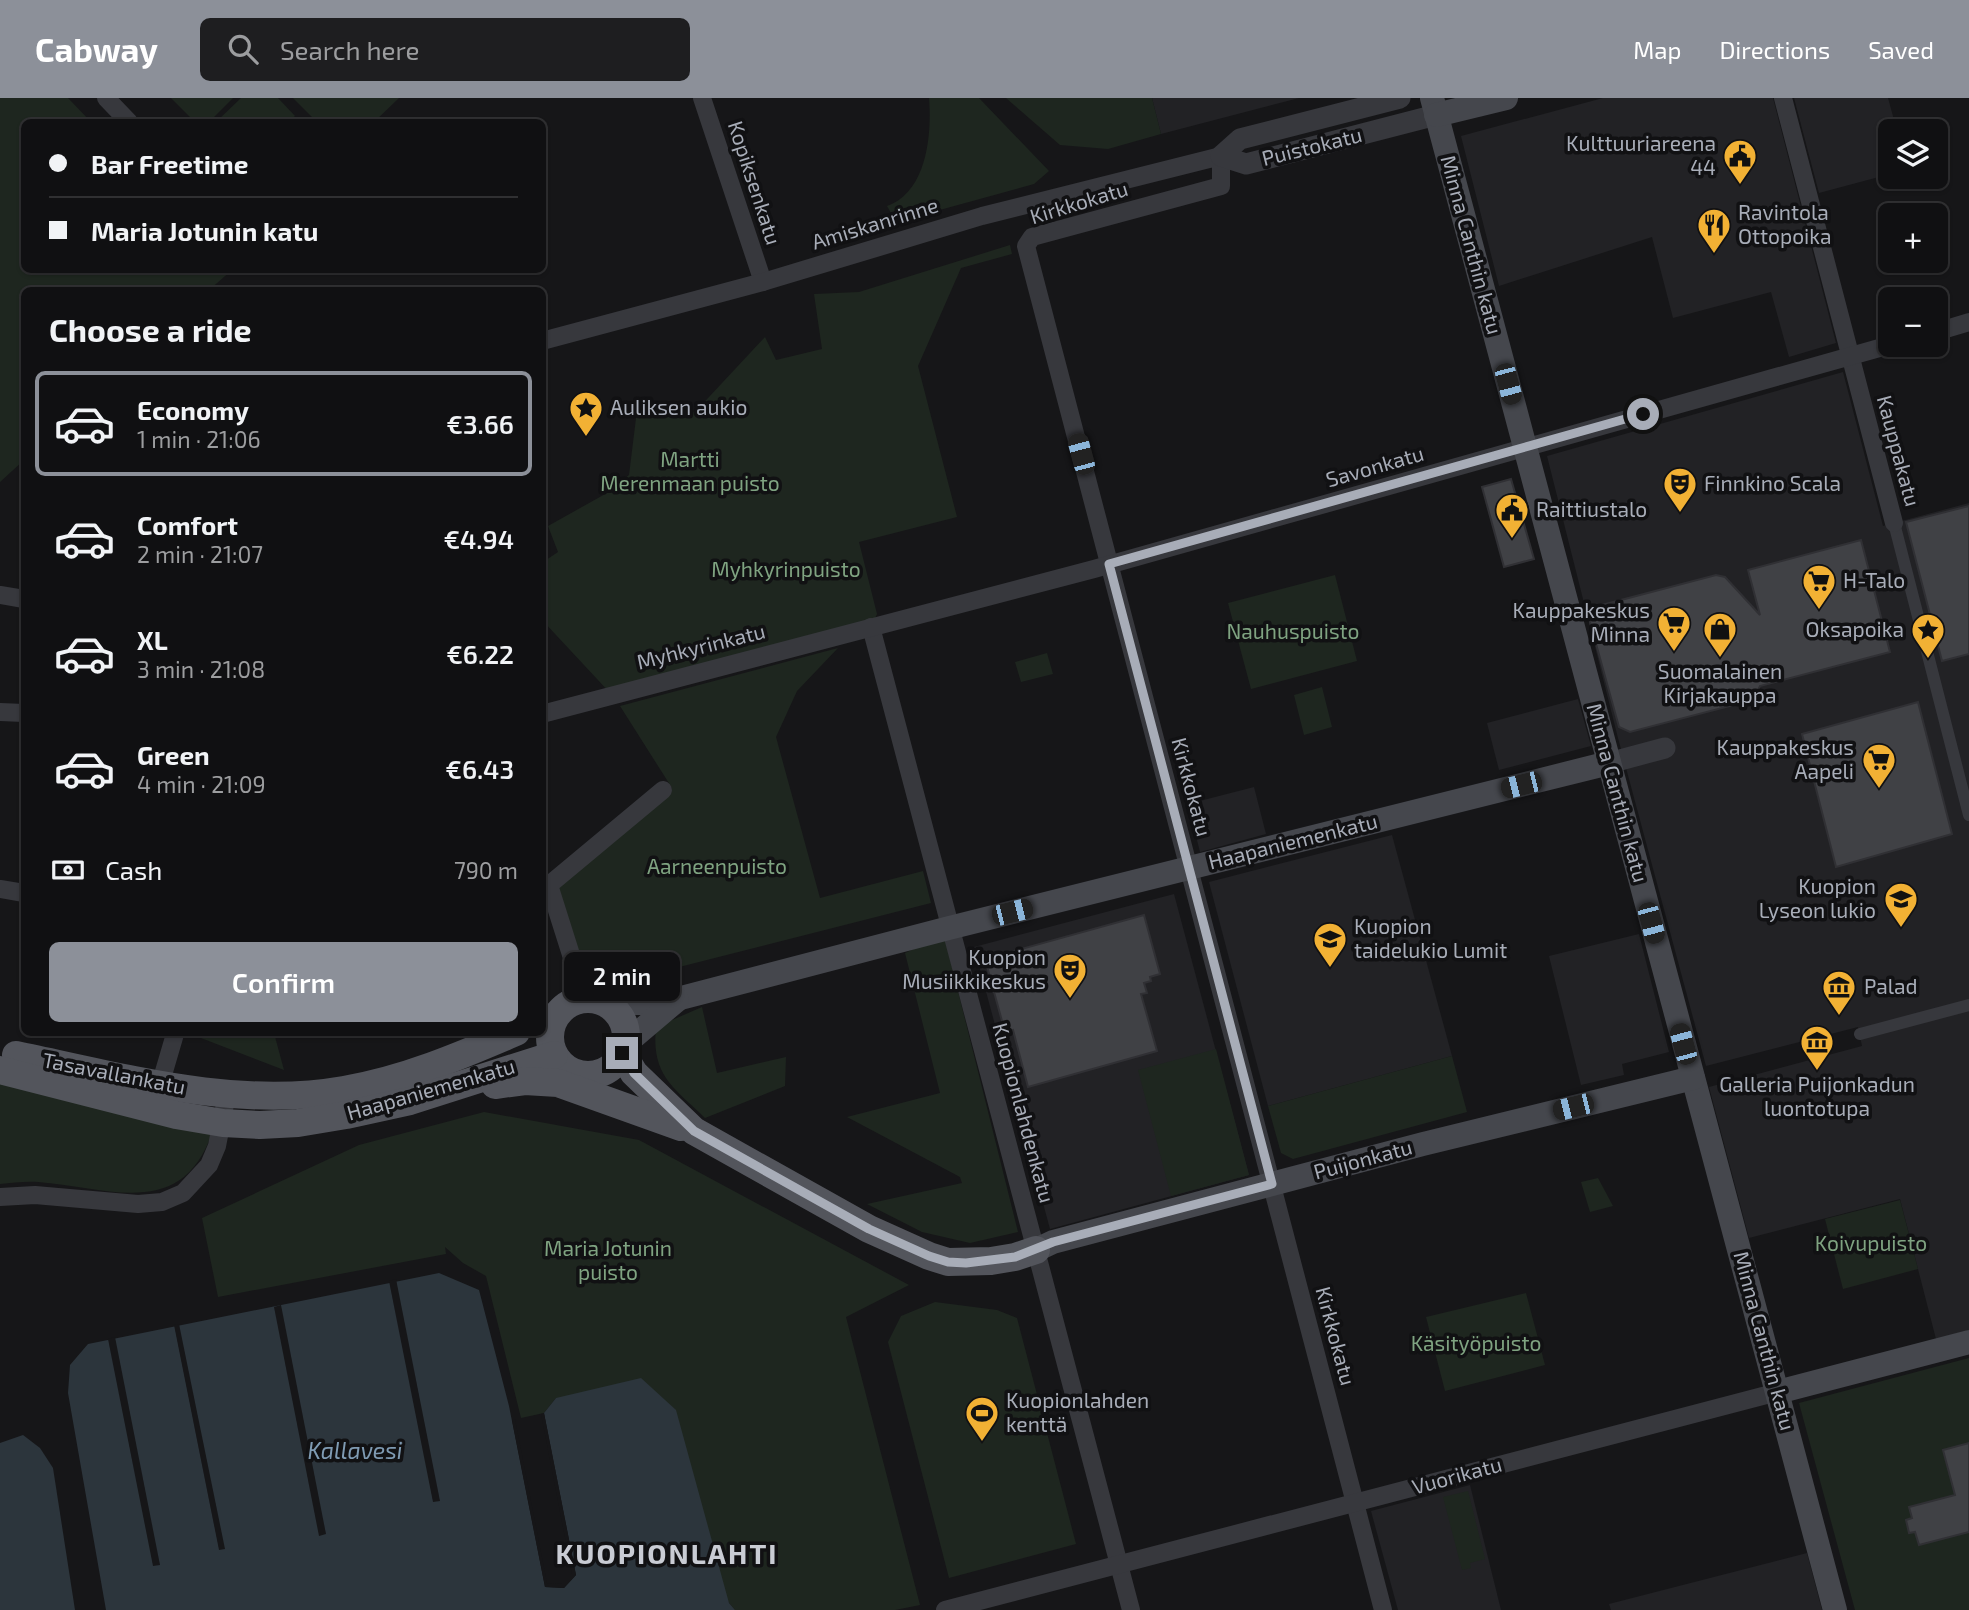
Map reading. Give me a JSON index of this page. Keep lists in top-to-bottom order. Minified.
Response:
{"streets":{"main road":["Puistokatu","Minna Canthin katu","Haapaniemenkatu","Tasavallankatu","Puijonkatu","Vuorikatu"],"street":["Kopiksenkatu","Kirkkokatu","Amiskanrinne","Kauppakatu","Savonkatu","Myhkyrinkatu","Kuopionlahdenkatu"]},"crossings":[["Puistokatu","Kirkkokatu"],["Puistokatu","Amiskanrinne"],["Puistokatu","Minna Canthin katu"],["Kopiksenkatu","Amiskanrinne"],["Kirkkokatu","Amiskanrinne"],["Kirkkokatu","Savonkatu"],["Kirkkokatu","Haapaniemenkatu"],["Kirkkokatu","Puijonkatu"],["Kirkkokatu","Vuorikatu"],["Minna Canthin katu","Savonkatu"],["Minna Canthin katu","Haapaniemenkatu"],["Minna Canthin katu","Puijonkatu"],["Minna Canthin katu","Vuorikatu"],["Kauppakatu","Savonkatu"],["Savonkatu","Myhkyrinkatu"],["Savonkatu","Kuopionlahdenkatu"],["Myhkyrinkatu","Kuopionlahdenkatu"],["Haapaniemenkatu","Tasavallankatu"],["Haapaniemenkatu","Kuopionlahdenkatu"],["Kuopionlahdenkatu","Puijonkatu"],["Kuopionlahdenkatu","Vuorikatu"]],"districts":["KUOPIONLAHTI"],"water":["Kallavesi"],"parks":["Martti Merenmaan puisto","Myhkyrinpuisto","Nauhuspuisto","Aarneenpuisto","Koivupuisto","Maria Jotunin puisto","Käsityöpuisto"],"places":{"public building":["Kulttuuriareena 44","Raittiustalo"],"restaurant":["Ravintola Ottopoika"],"place":["Auliksen aukio","Oksapoika"],"theatre":["Finnkino Scala","Kuopion Musiikkikeskus"],"supermarket":["H-Talo","Kauppakeskus Minna","Kauppakeskus Aapeli"],"shop":["Suomalainen Kirjakauppa"],"school or university":["Kuopion Lyseon lukio","Kuopion taidelukio Lumit"],"museum":["Palad","Galleria Puijonkadun luontotupa"],"sports":["Kuopionlahden kenttä"]},"page":{"header":"Cabway","search":"Search here","nav":["Map","Directions","Saved"],"map_buttons":["+","−"],"banner":["Bar Freetime","Maria Jotunin katu"],"heading":"Choose a ride","list":[{"name":"Economy","note":"1 min · 21:06","value":"€3.66"},{"name":"Comfort","note":"2 min · 21:07","value":"€4.94"},{"name":"XL","note":"3 min · 21:08","value":"€6.22"},{"name":"Green","note":"4 min · 21:09","value":"€6.43"}],"pay":["Cash","790 m"],"buttons":"Confirm","bubble":"2 min"}}
